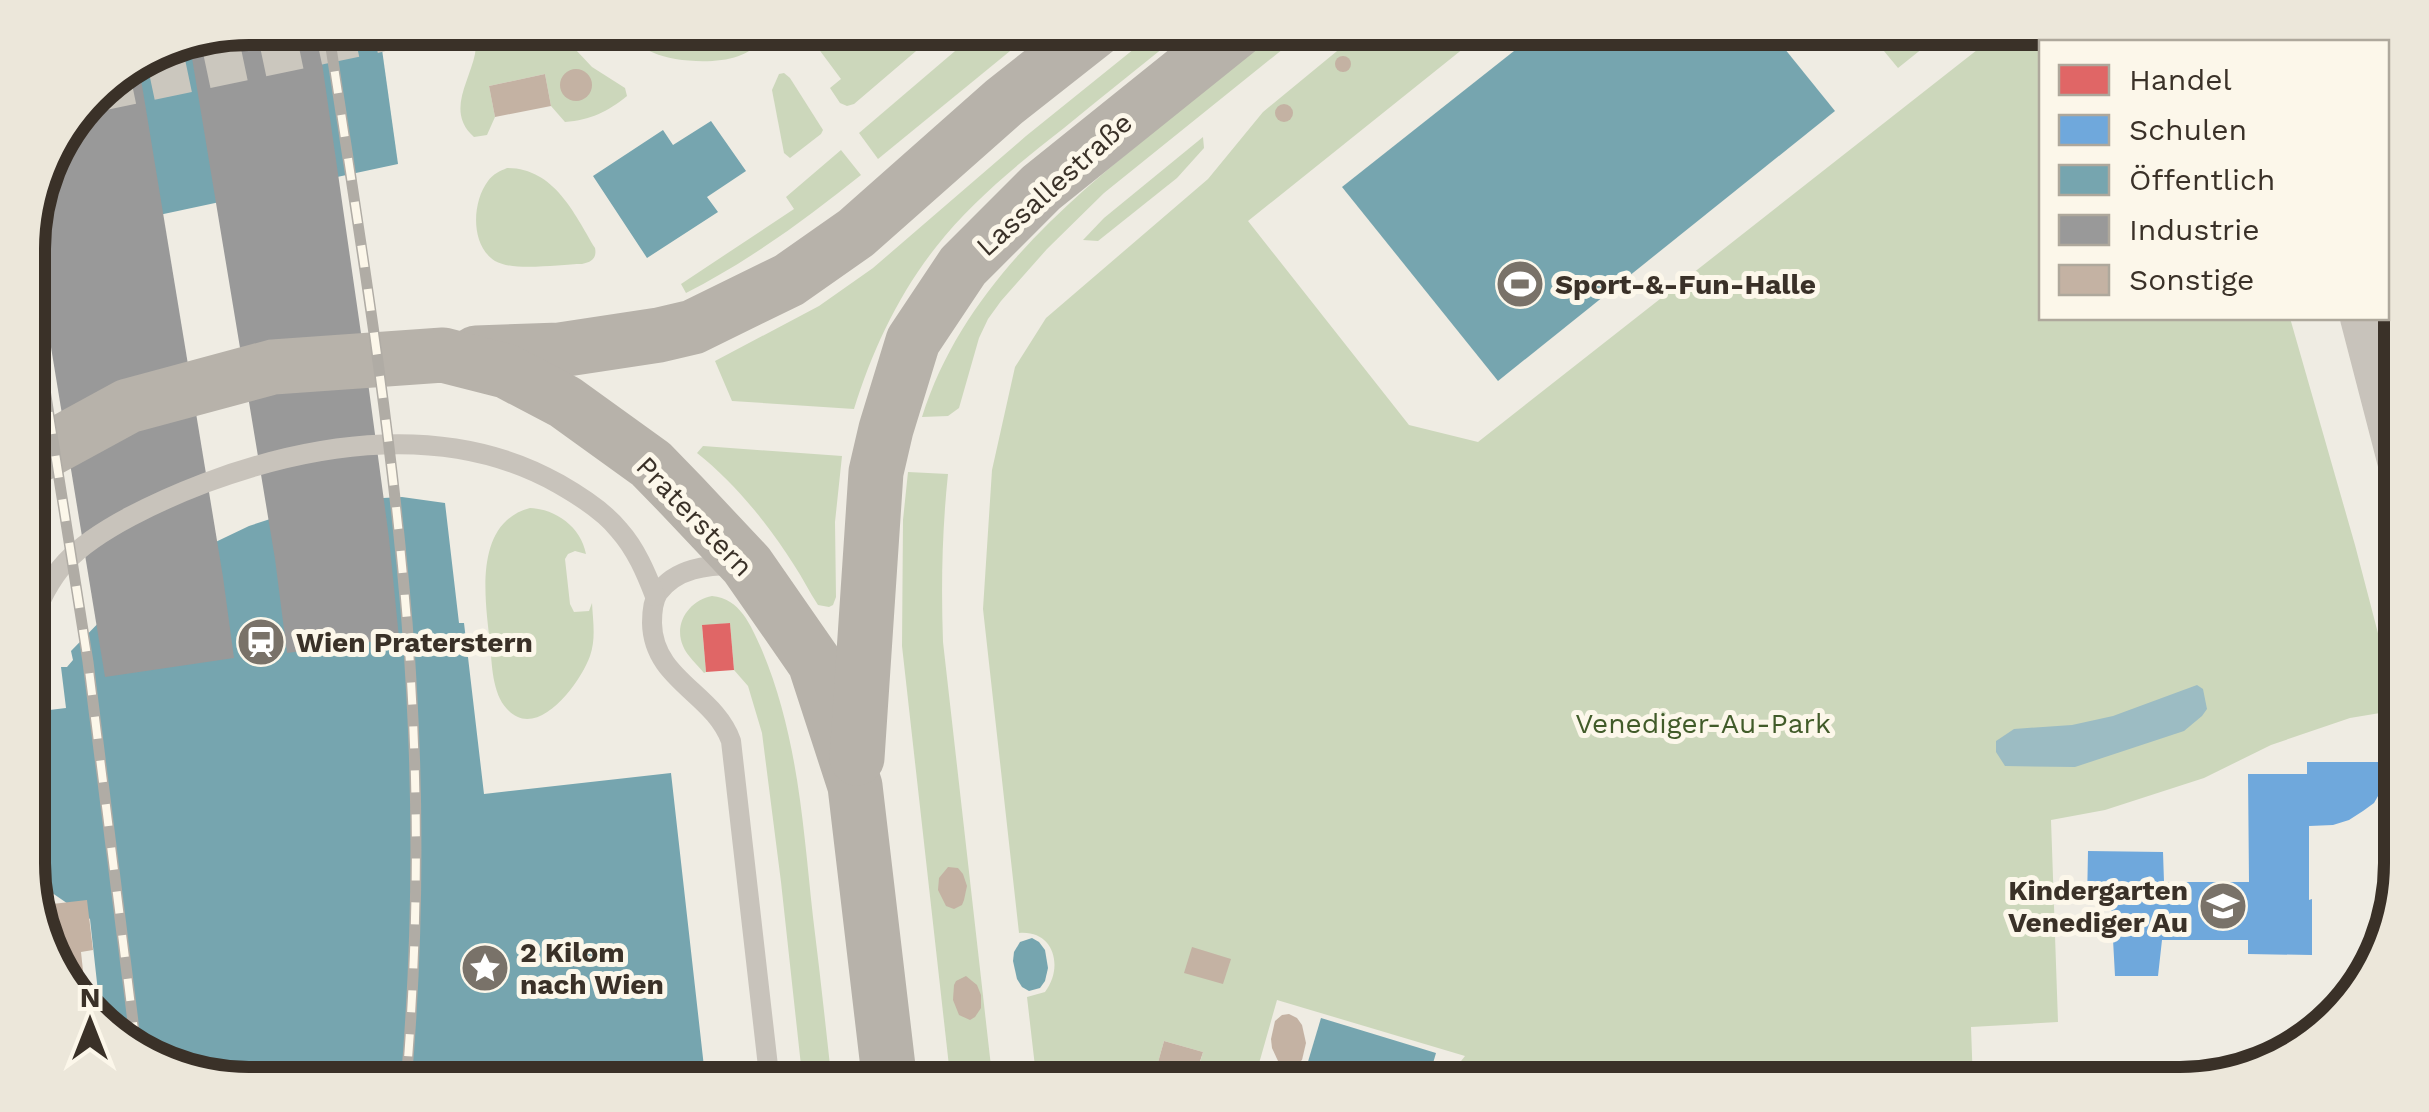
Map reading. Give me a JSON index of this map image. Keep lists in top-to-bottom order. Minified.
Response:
{"streets":{"main road":["Lassallestraße","Praterstern"]},"crossings":[["Lassallestraße","Praterstern"]],"parks":["Venediger-Au-Park"],"places":{"sports":["Sport-&-Fun-Halle"],"station":["Wien Praterstern"],"school or university":["Kindergarten Venediger Au"],"place":["2 Kilom nach Wien"]},"legend":["Handel","Schulen","Öffentlich","Industrie","Sonstige"],"north":"top"}
